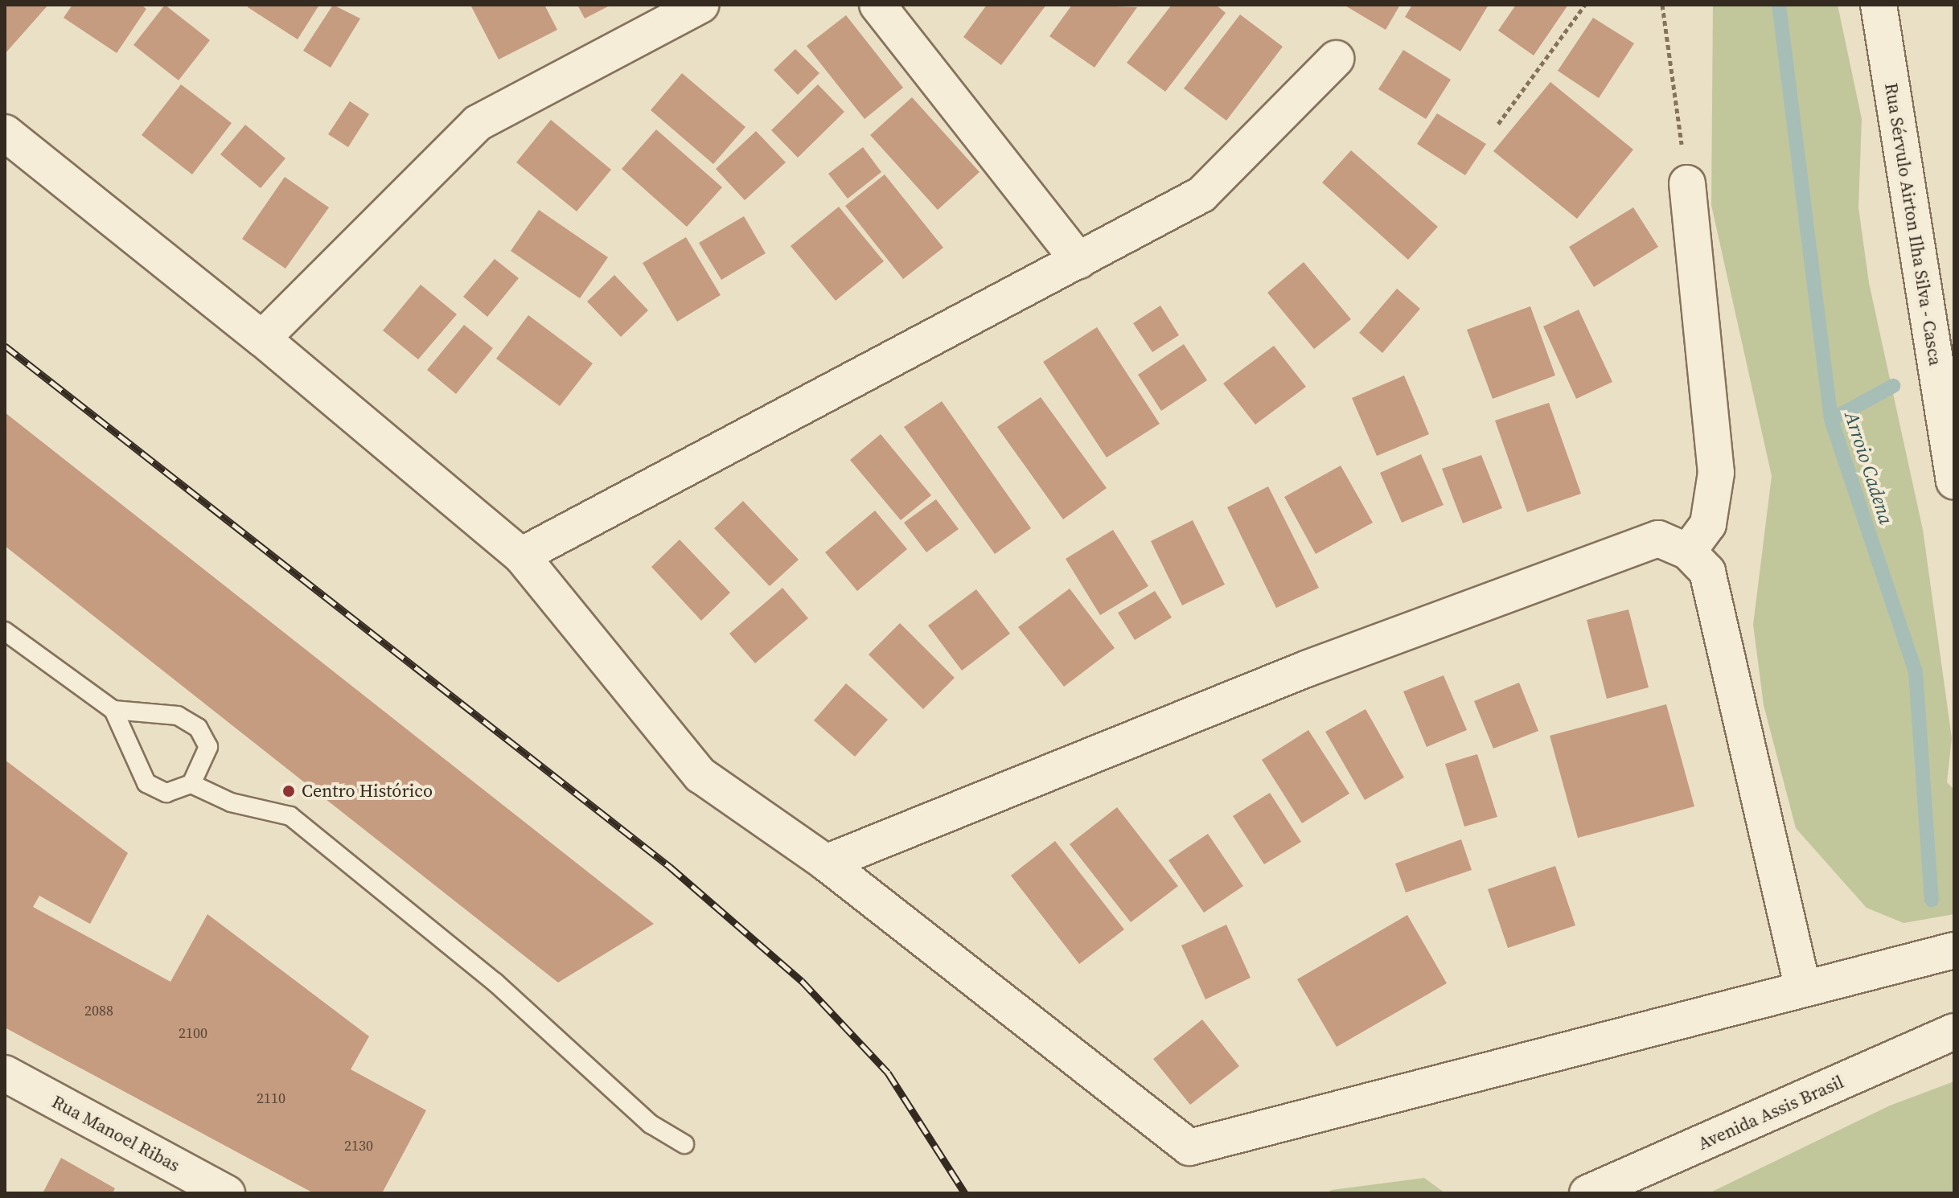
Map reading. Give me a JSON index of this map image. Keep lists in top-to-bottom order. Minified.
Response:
{"streets":{"street":["Rua Sérvulo Airton Ilha Silva - Casca","Avenida Assis Brasil","Rua Manoel Ribas"]},"water":["Arroio Cadena"],"places":["Centro Histórico"],"house_numbers":["2088","2100","2110","2130"]}
